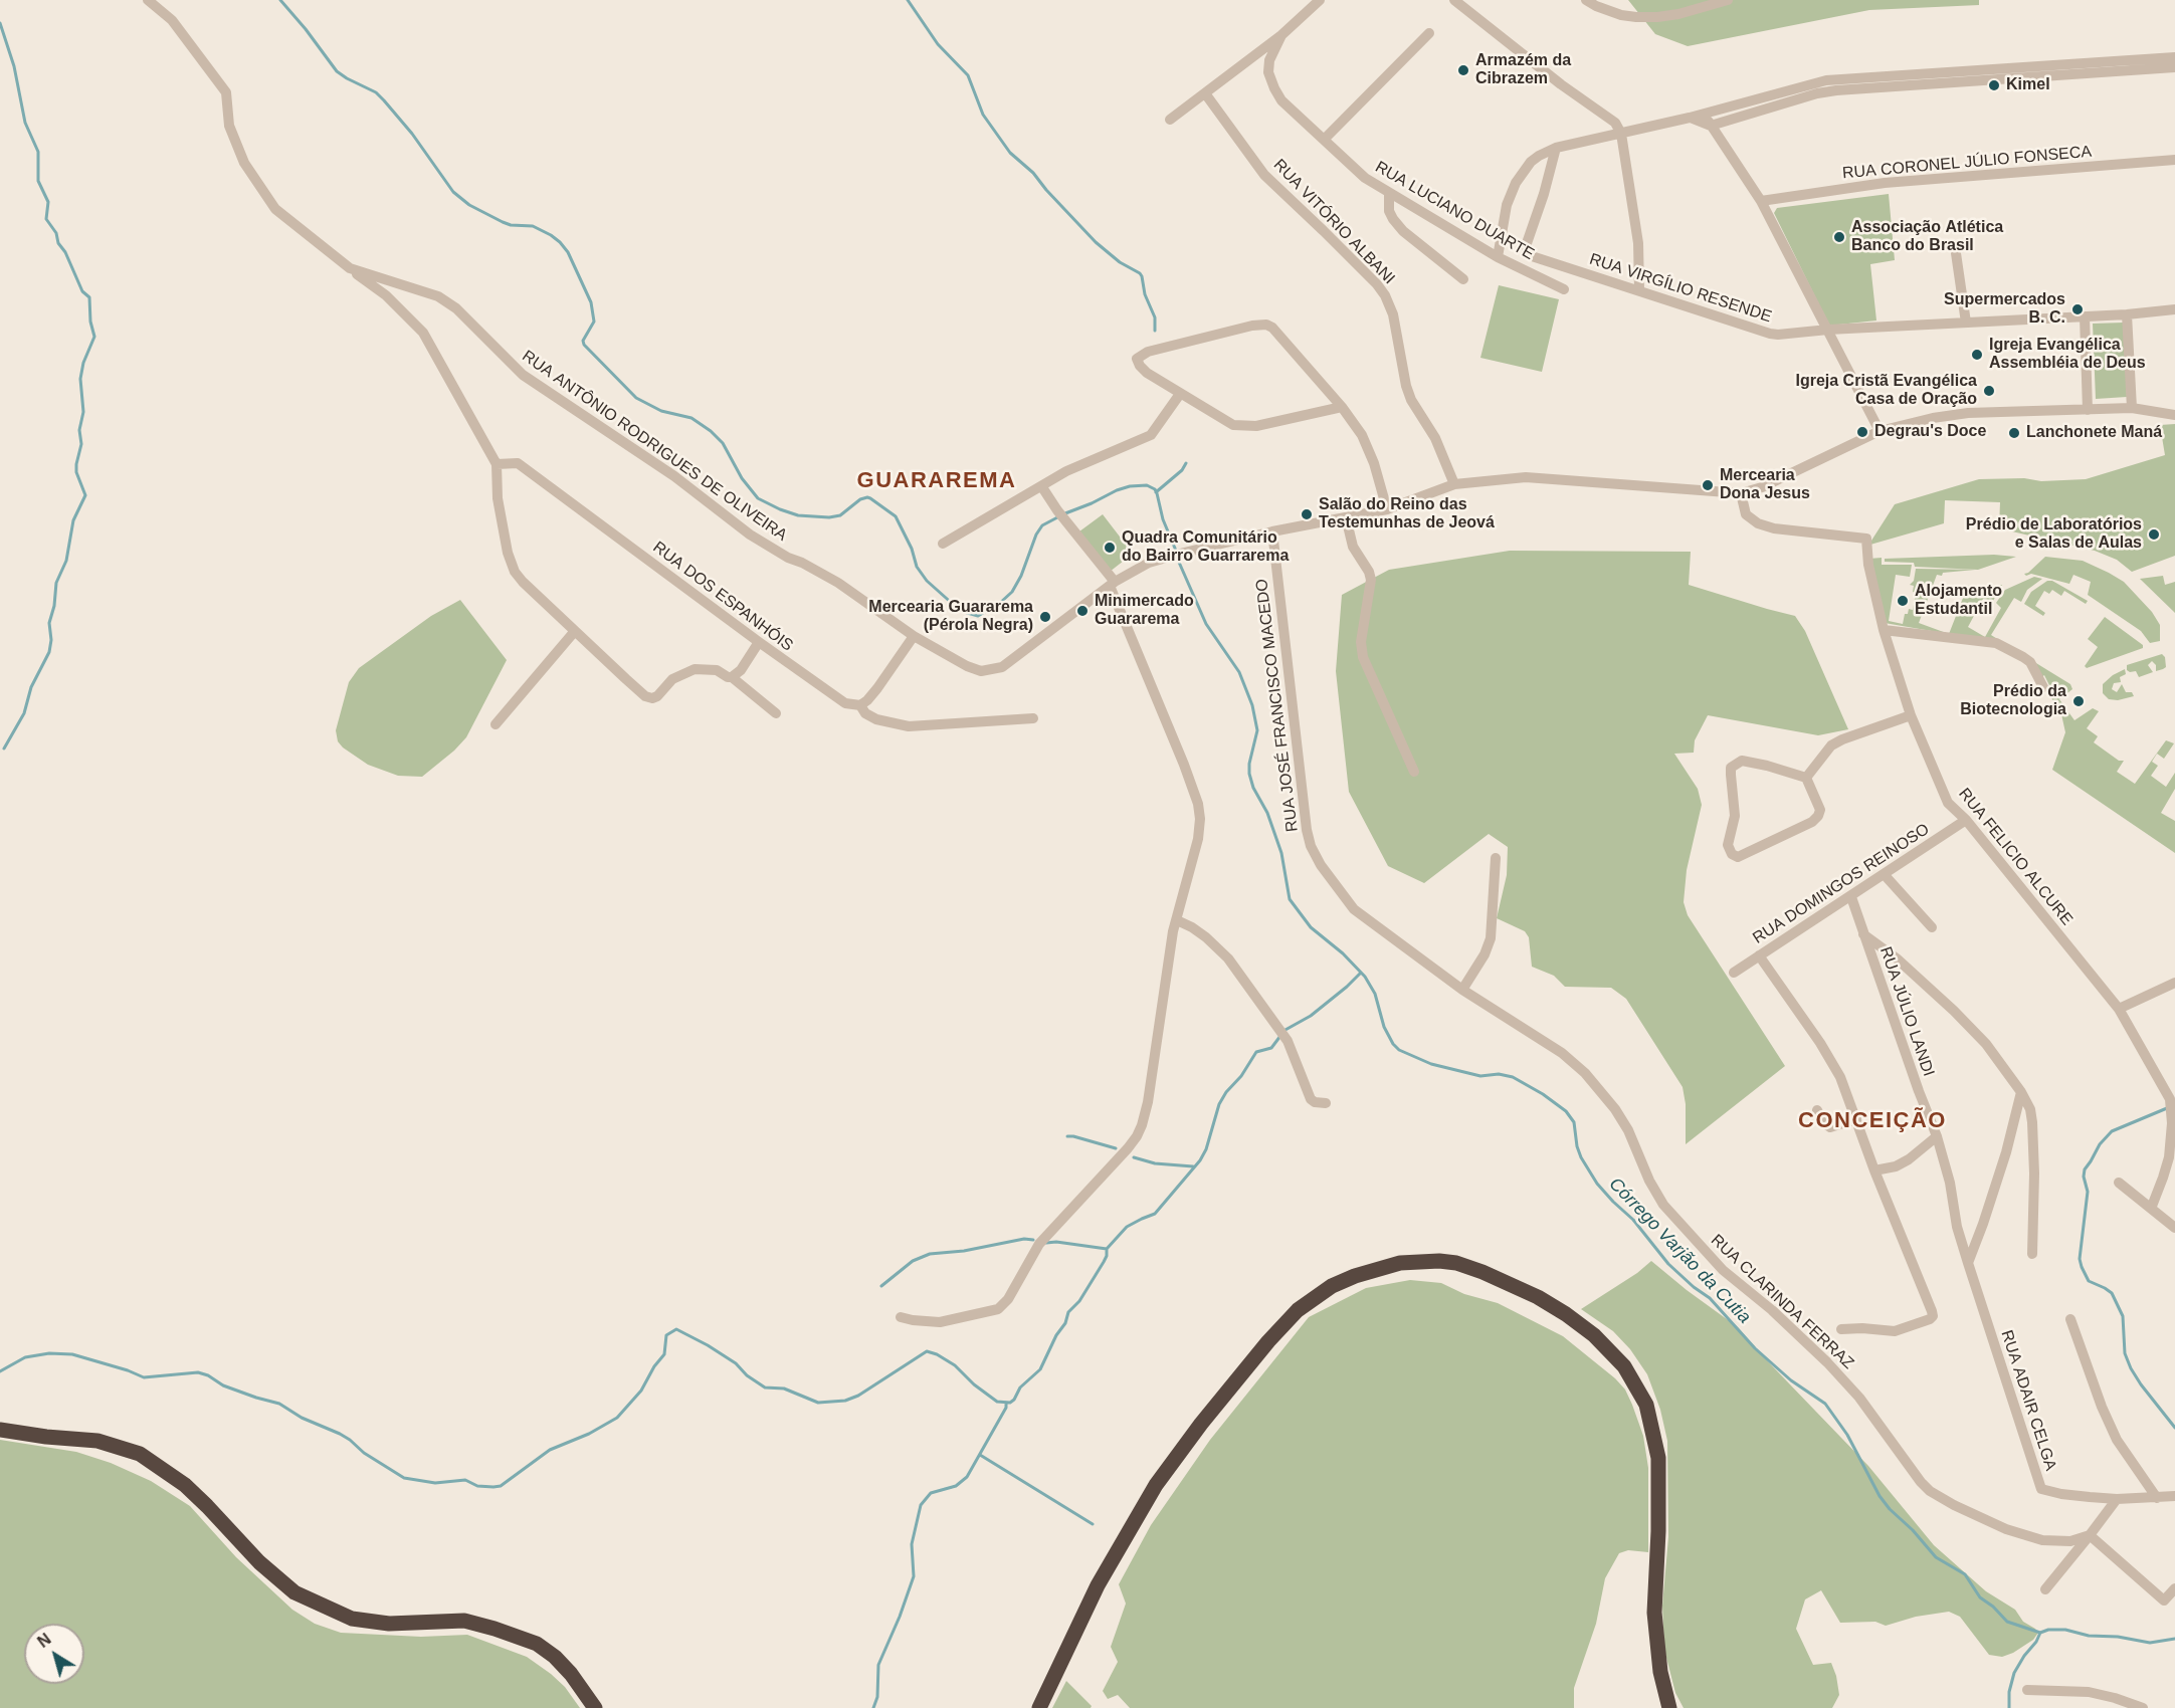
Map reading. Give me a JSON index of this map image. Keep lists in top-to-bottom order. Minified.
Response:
{"streets":{"street":["RUA CORONEL JÚLIO FONSECA","RUA LUCIANO DUARTE","RUA VITÓRIO ALBANI","RUA VIRGÍLIO RESENDE","RUA ANTÔNIO RODRIGUES DE OLIVEIRA","RUA DOS ESPANHÓIS","RUA JOSÉ FRANCISCO MACEDO","RUA FELICIO ALCURE","RUA DOMINGOS REINOSO","RUA JÚLIO LANDI","RUA CLARINDA FERRAZ","RUA ADAIR CELGA"]},"crossings":[["RUA VITÓRIO ALBANI","RUA ANTÔNIO RODRIGUES DE OLIVEIRA"],["RUA ANTÔNIO RODRIGUES DE OLIVEIRA","RUA JOSÉ FRANCISCO MACEDO"],["RUA ANTÔNIO RODRIGUES DE OLIVEIRA","RUA FELICIO ALCURE"],["RUA JOSÉ FRANCISCO MACEDO","RUA CLARINDA FERRAZ"],["RUA FELICIO ALCURE","RUA DOMINGOS REINOSO"],["RUA DOMINGOS REINOSO","RUA JÚLIO LANDI"],["RUA JÚLIO LANDI","RUA ADAIR CELGA"]],"districts":["GUARAREMA","CONCEIÇÃO"],"water":["Córrego Varjão da Cutia"],"places":["Armazém da Cibrazem","Kimel","Associação Atlética Banco do Brasil","Supermercados B. C.","Igreja Evangélica Assembléia de Deus","Igreja Cristã Evangélica Casa de Oração","Degrau's Doce","Lanchonete Maná","Mercearia Dona Jesus","Salão do Reino das Testemunhas de Jeová","Prédio de Laboratórios e Salas de Aulas","Quadra Comunitário do Bairro Guarrarema","Alojamento Estudantil","Minimercado Guararema","Mercearia Guararema (Pérola Negra)","Prédio da Biotecnologia"],"north":"top left"}
